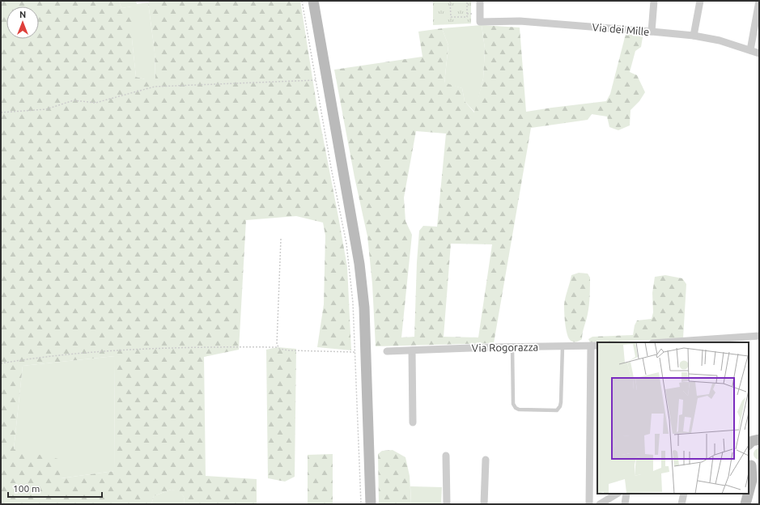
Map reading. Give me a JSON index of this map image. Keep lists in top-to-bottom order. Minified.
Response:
{"streets":{"street":["Via dei Mille","Via Rogorazza"]},"scale_bar":"100 m","north":"top"}
